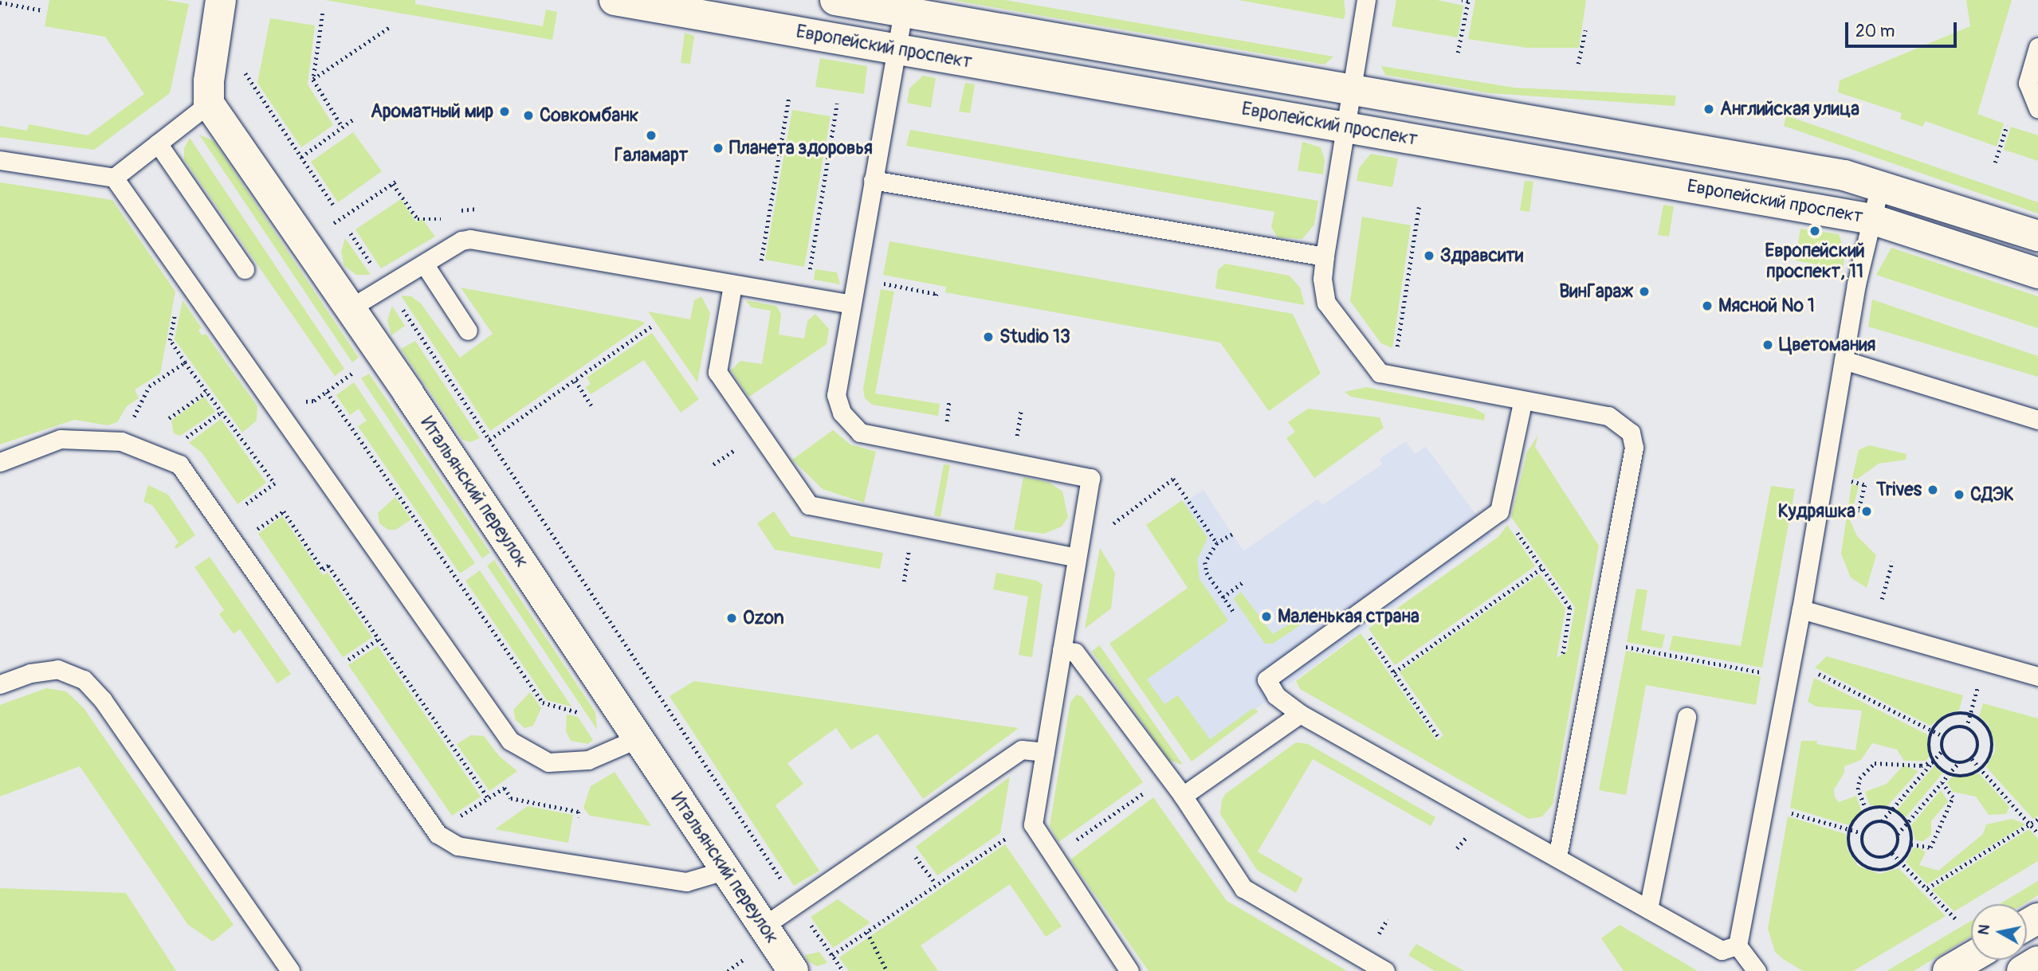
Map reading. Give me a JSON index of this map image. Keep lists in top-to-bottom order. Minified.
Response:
{"streets":{"street":["Европейский проспект","Итальянский переулок"]},"places":["Английская улица","Ароматный мир","Совкомбанк","Галамарт","Планета здоровья","Европейский проспект, 11","Здравсити","ВинГараж","Мясной № 1","Studio 13","Цветомания","Trives","СДЭК","Кудряшка","Маленькая страна","Ozon"],"scale_bar":"20 m","north":"left"}
